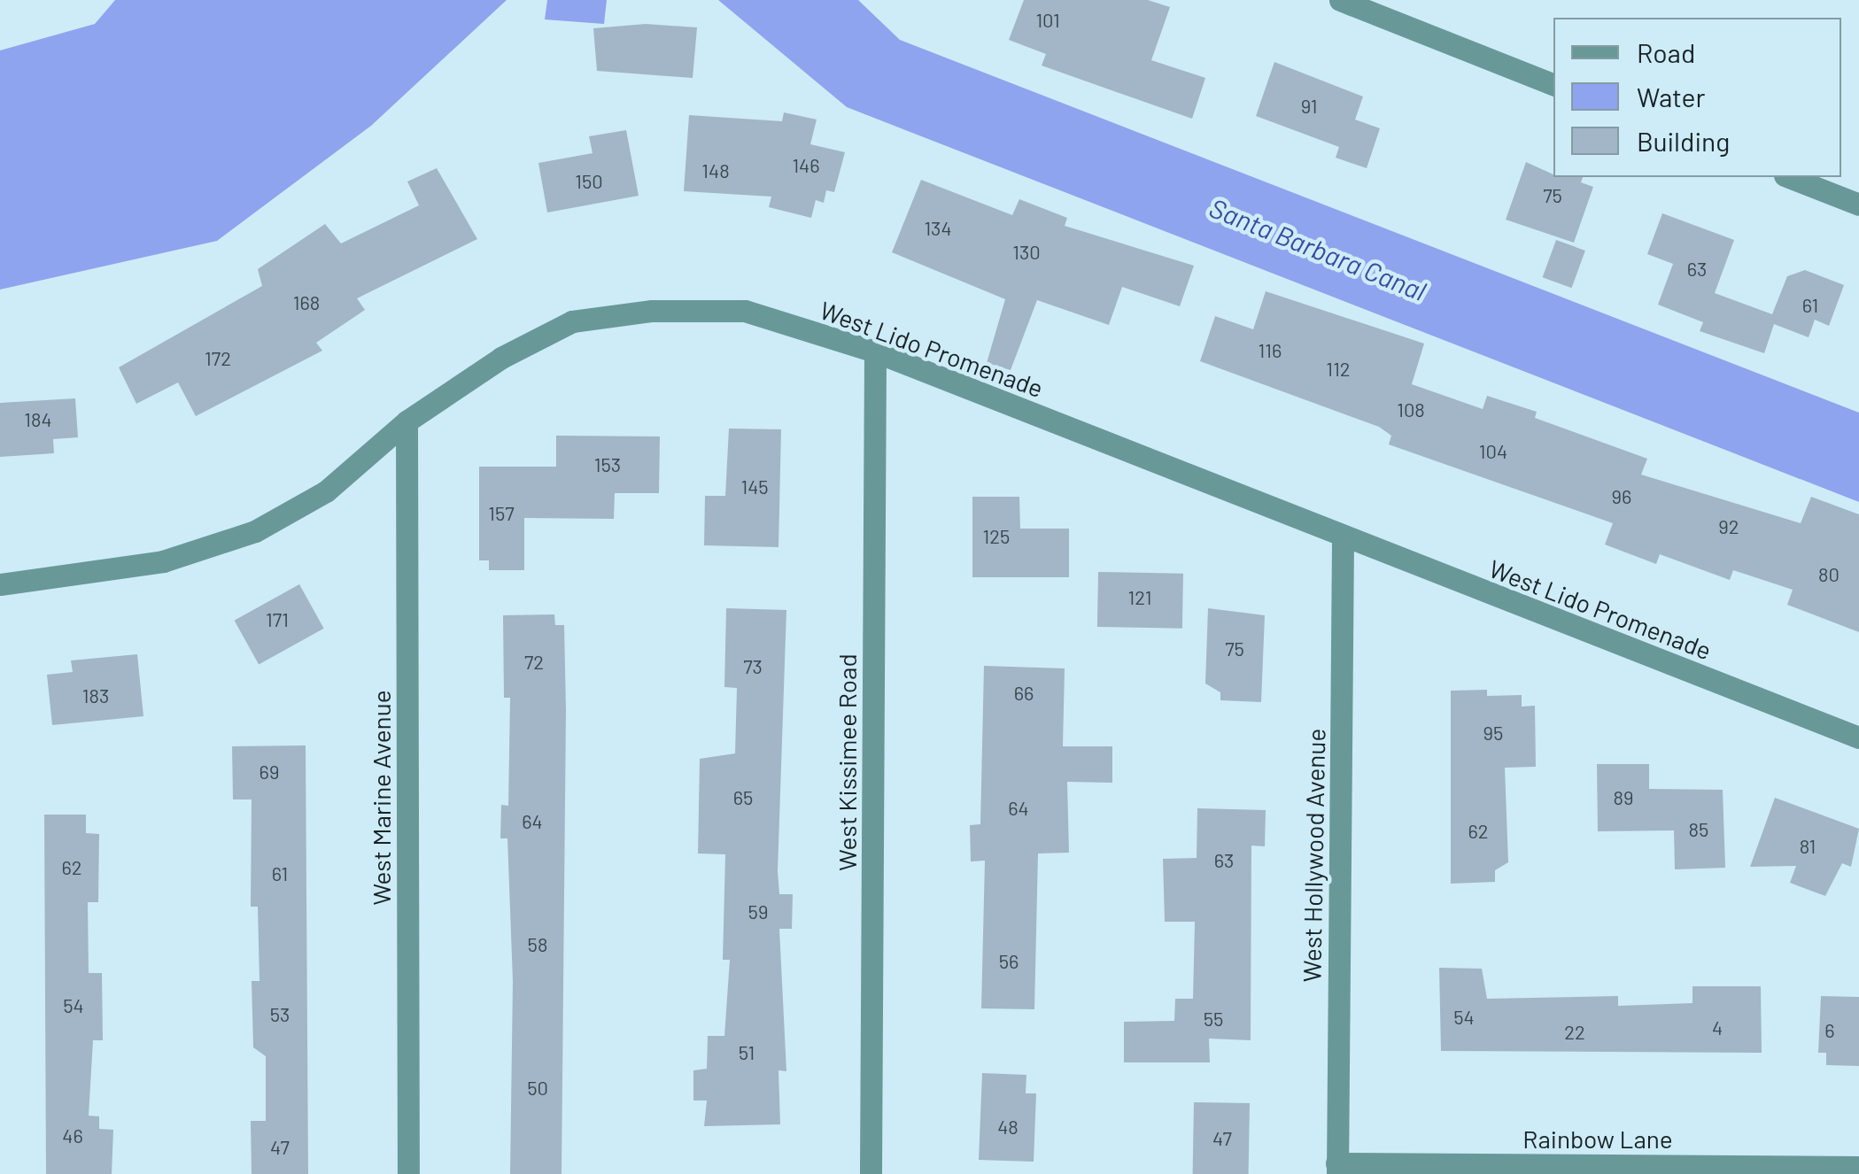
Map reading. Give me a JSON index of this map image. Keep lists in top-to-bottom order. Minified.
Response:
{"streets":{"street":["West Lido Promenade","West Kissimee Road","West Marine Avenue","West Hollywood Avenue","Rainbow Lane"]},"crossings":[["West Lido Promenade","West Kissimee Road"],["West Lido Promenade","West Marine Avenue"],["West Lido Promenade","West Hollywood Avenue"],["West Hollywood Avenue","Rainbow Lane"]],"water":["Santa Barbara Canal"],"house_numbers":["101","91","146","148","150","75","134","130","63","168","61","116","172","112","108","184","104","153","145","96","157","92","125","80","121","171","75","72","73","66","183","95","69","65","89","64","64","85","62","81","63","62","61","59","58","56","54","53","54","55","4","6","22","51","50","48","46","47","47"],"legend":["Road","Water","Building"]}
